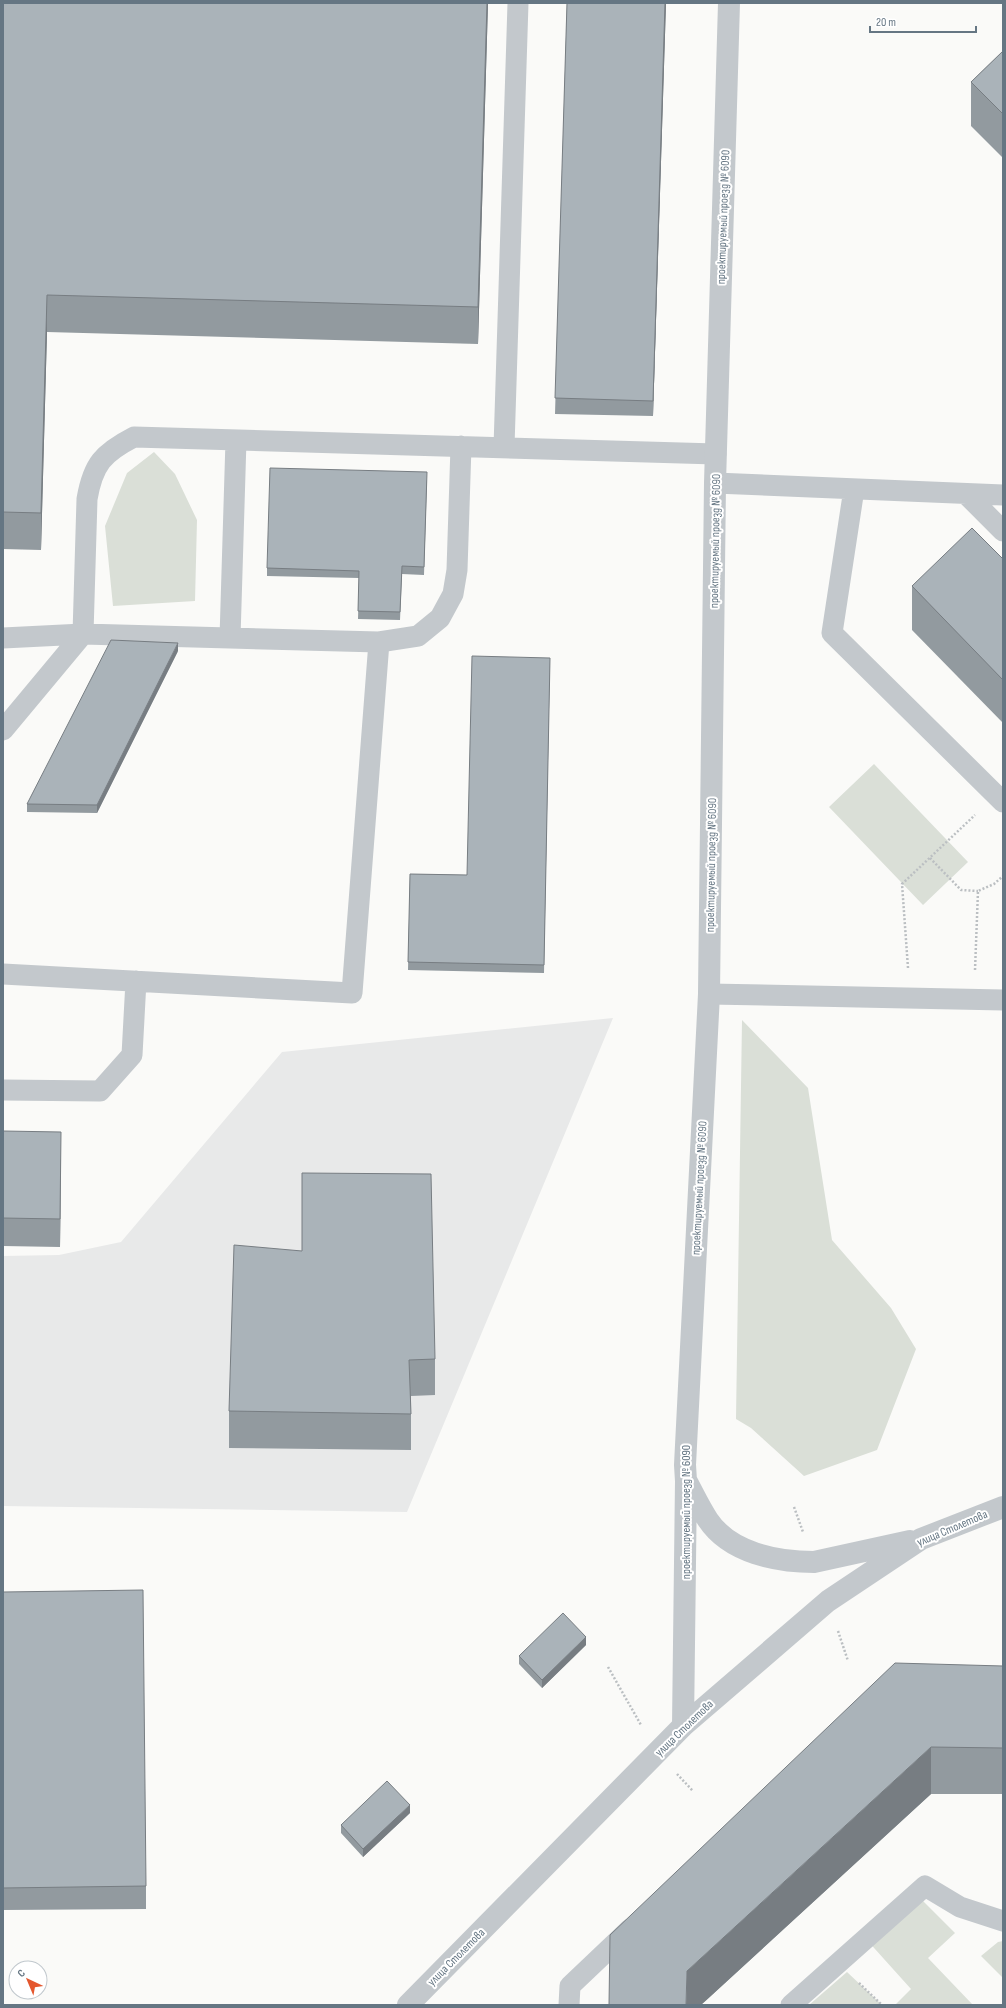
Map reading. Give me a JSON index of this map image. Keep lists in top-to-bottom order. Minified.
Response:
{"streets":{"street":["проектируемый проезд № 6090","улица Столетова"]},"crossings":[["проектируемый проезд № 6090","улица Столетова"]],"scale_bar":"20 m","north":"top left"}
